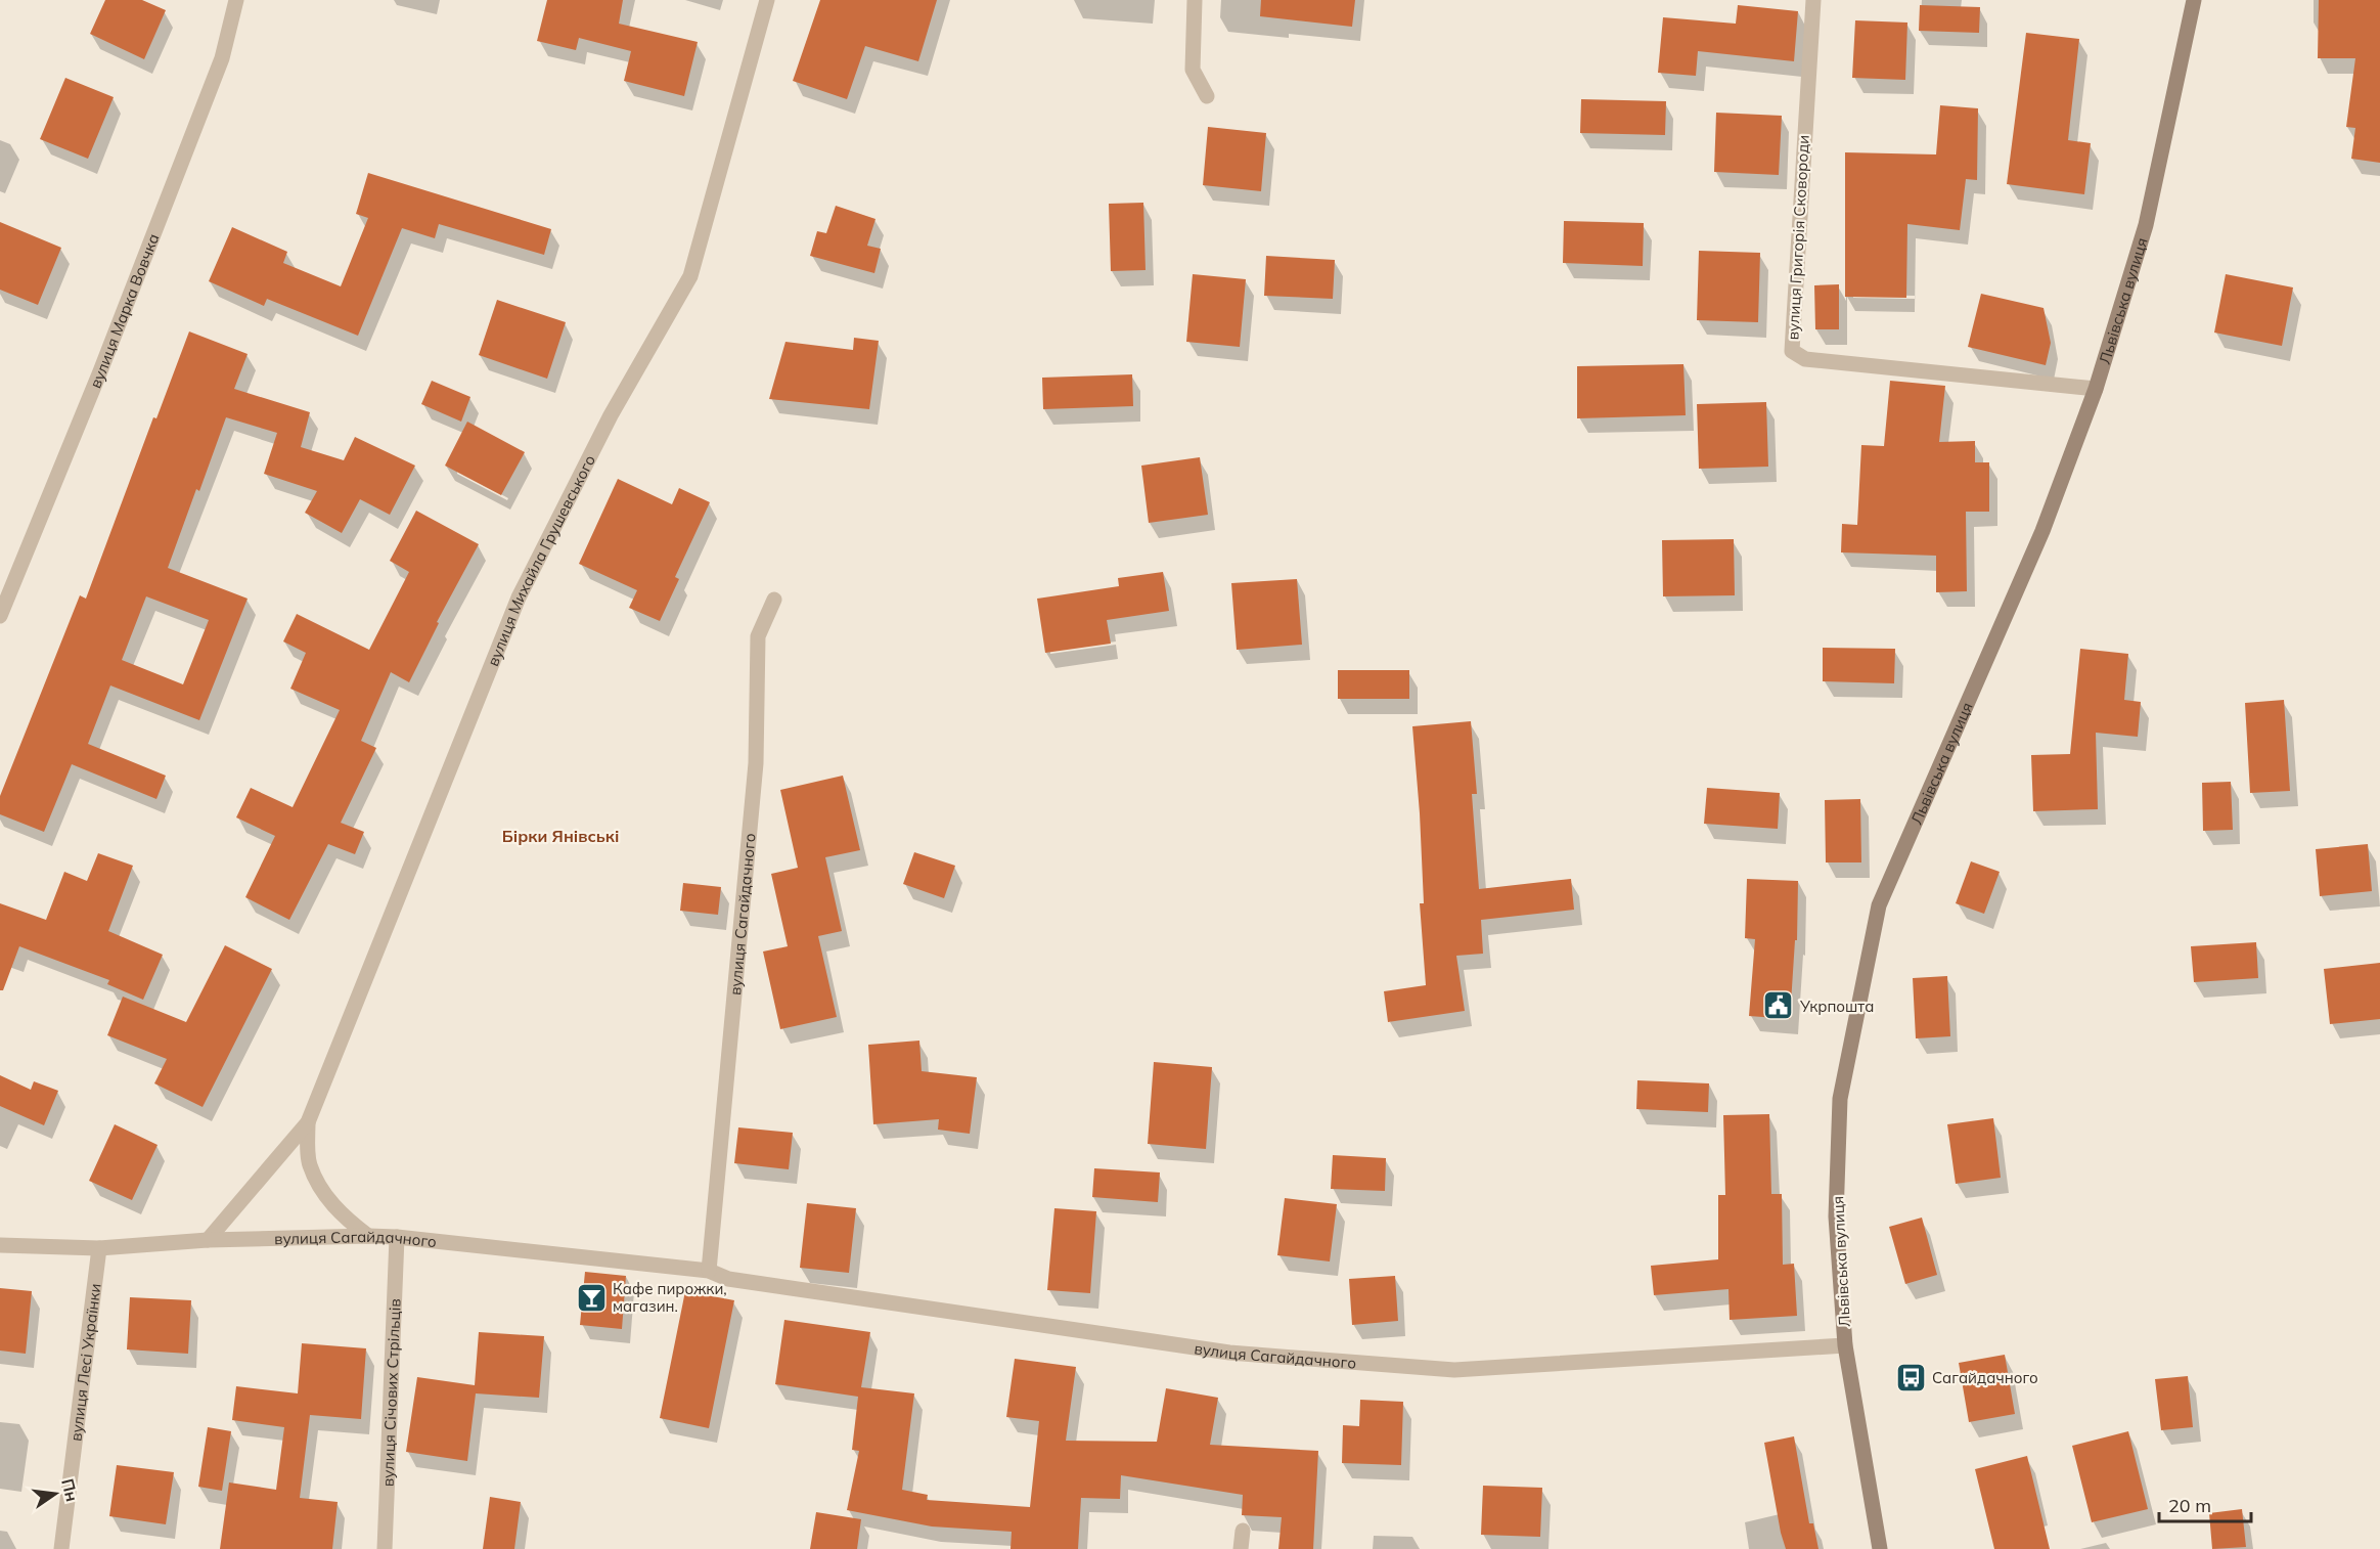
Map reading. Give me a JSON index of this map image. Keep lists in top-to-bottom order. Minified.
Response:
{"streets":{"main road":["Львівська вулиця"],"street":["вулиця Григорія Сковороди","вулиця Марка Вовчка","вулиця Михайла Грушевського","вулиця Сагайдачного","вулиця Лесі Українки","вулиця Січових Стрільців"]},"crossings":[["вулиця Григорія Сковороди","Львівська вулиця"],["Львівська вулиця","вулиця Сагайдачного"],["вулиця Михайла Грушевського","вулиця Сагайдачного"],["вулиця Сагайдачного","вулиця Лесі Українки"],["вулиця Сагайдачного","вулиця Січових Стрільців"]],"districts":["Бірки Янівські"],"places":{"public building":["Укрпошта"],"bar":["Кафе пирожки, магазин."],"bus stop":["Сагайдачного"]},"scale_bar":"20 m","north":"right"}
